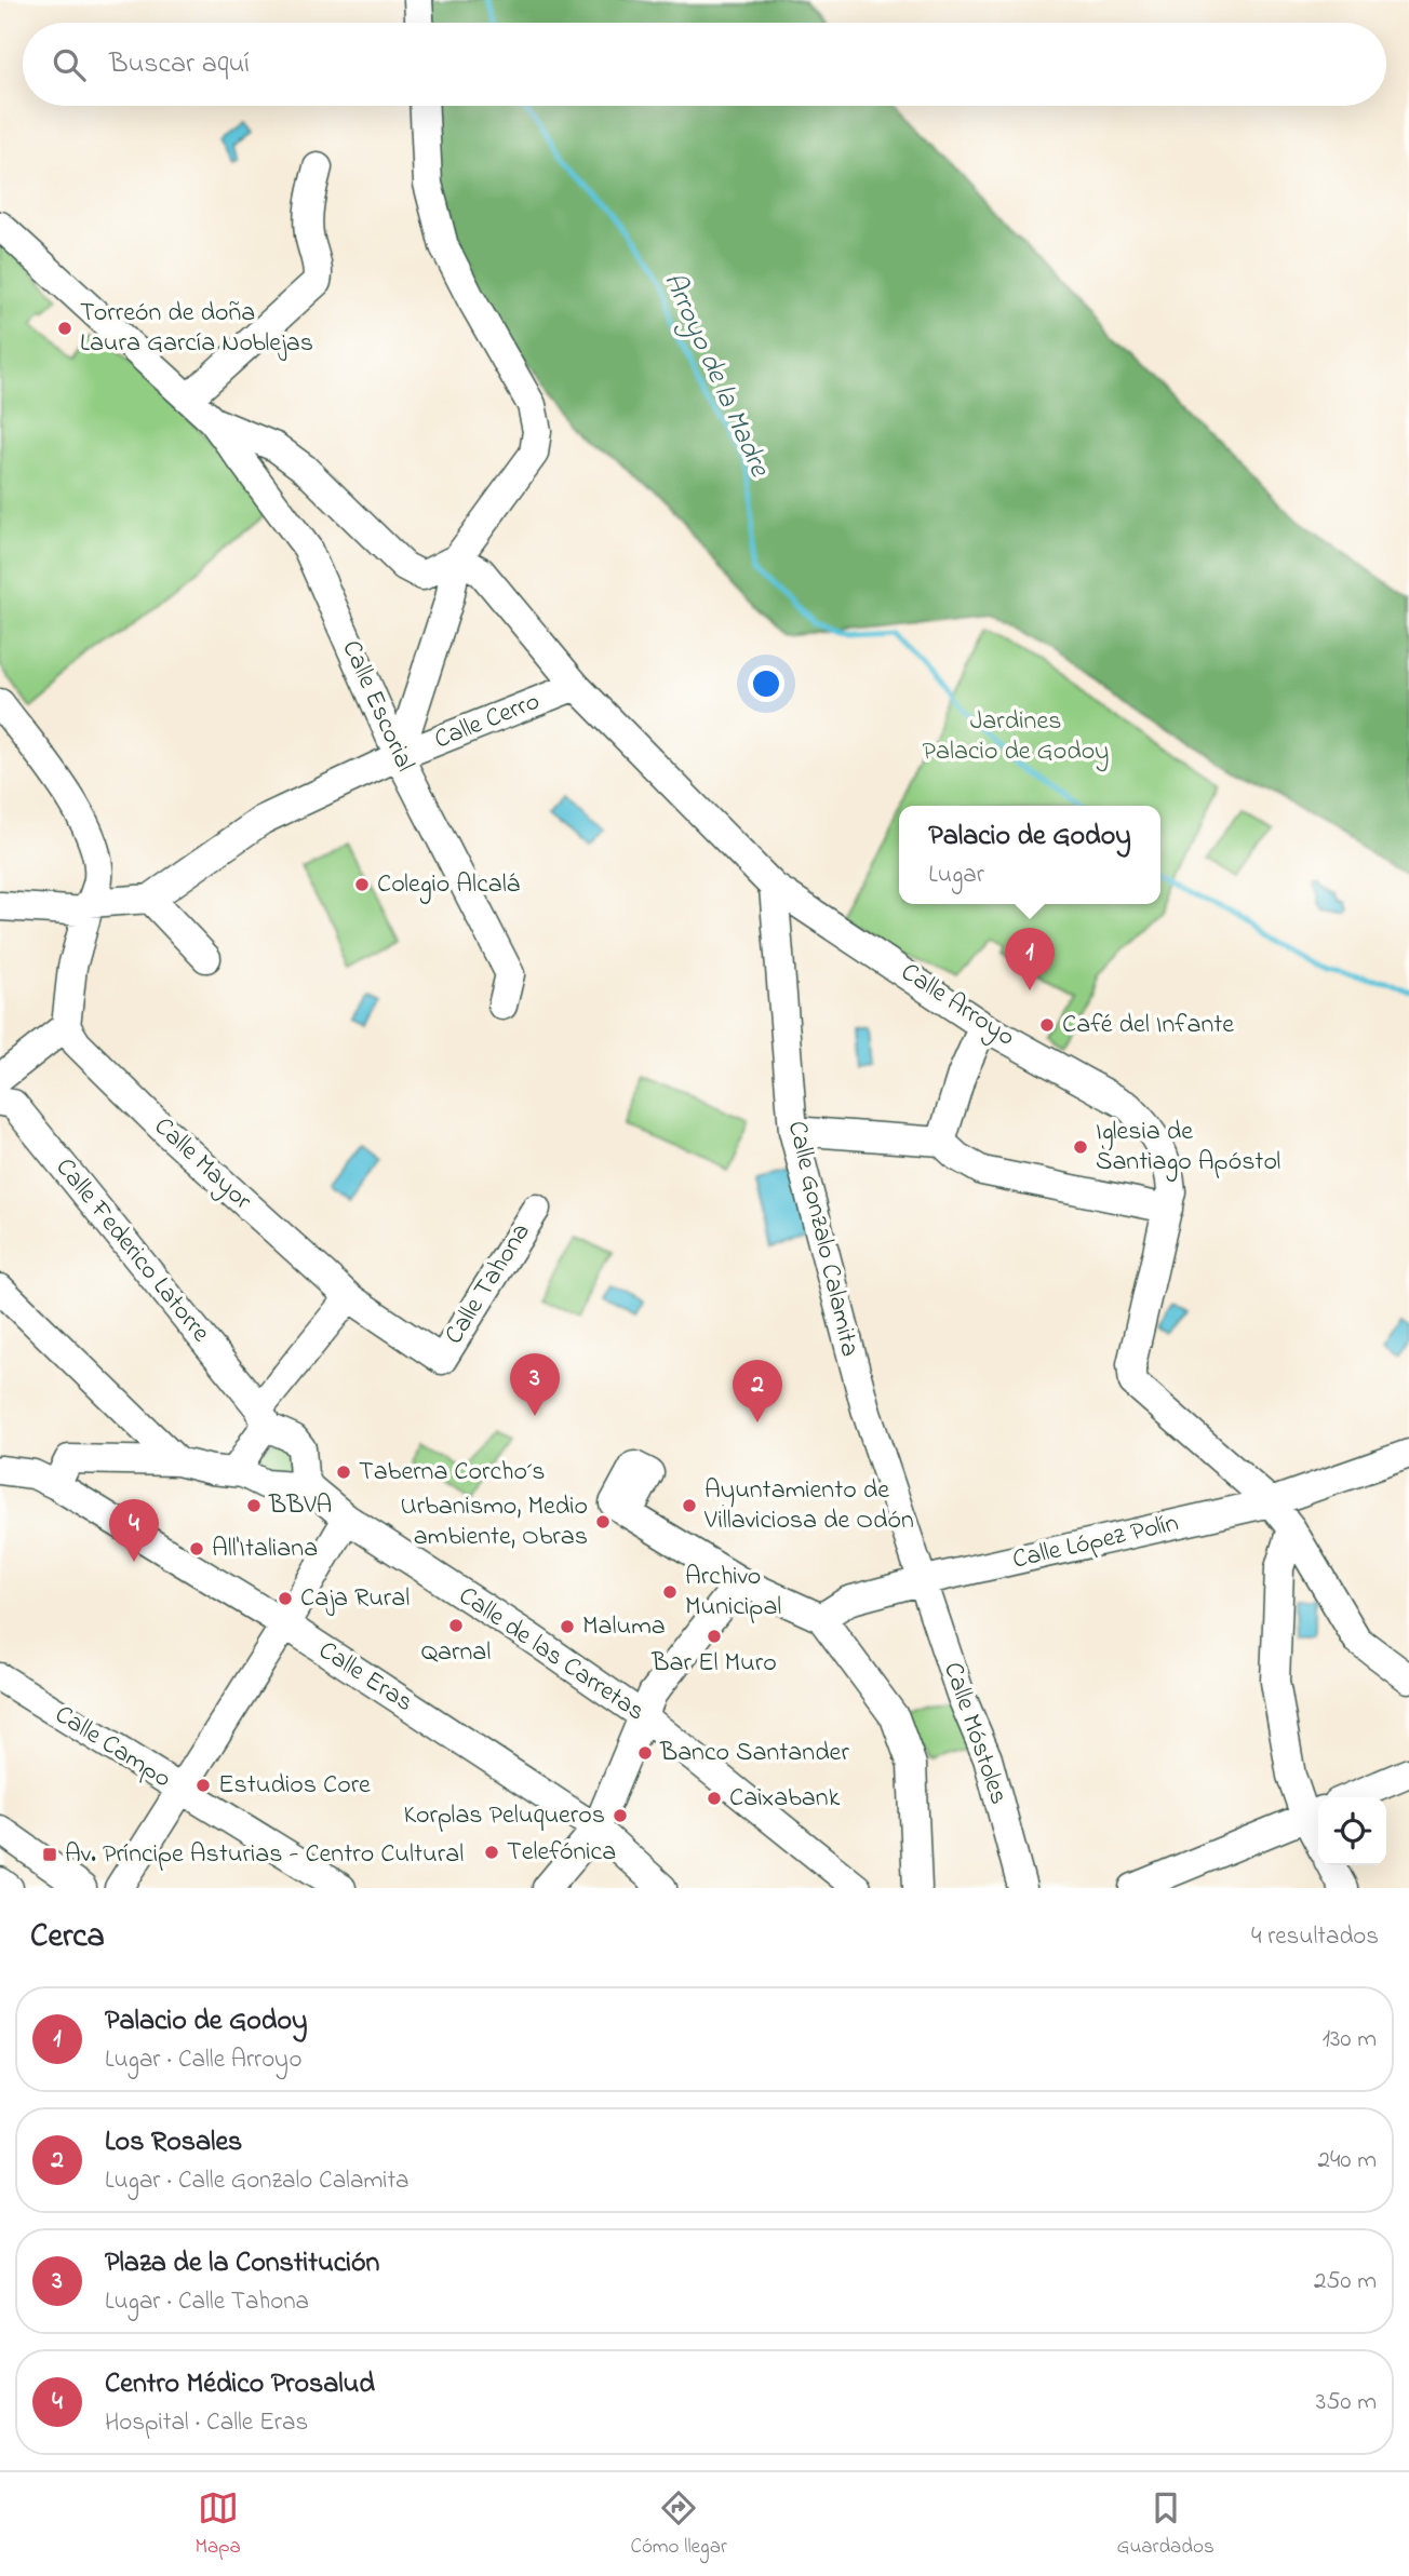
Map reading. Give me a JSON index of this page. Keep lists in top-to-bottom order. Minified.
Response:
{"streets":{"street":["Calle Escorial","Calle Cerro","Calle Arroyo","Calle Mayor","Calle Gonzalo Calamita","Calle Federico Latorre","Calle Tahona","Calle López Polín","Calle de las Carretas","Calle Eras","Calle Móstoles","Calle Campo"]},"crossings":[["Calle Escorial","Calle Cerro"],["Calle Cerro","Calle Arroyo"],["Calle Arroyo","Calle Gonzalo Calamita"],["Calle Arroyo","Calle López Polín"],["Calle Mayor","Calle Tahona"],["Calle Gonzalo Calamita","Calle López Polín"],["Calle Gonzalo Calamita","Calle Móstoles"],["Calle López Polín","Calle Móstoles"]],"water":["Arroyo de la Madre"],"parks":["Jardines Palacio de Godoy"],"places":{"other":["Torreón de doña Laura García Noblejas","Colegio Alcalá","Café del Infante","Iglesia de Santiago Apóstol","Taberna Corcho´s","BBVA","Ayuntamiento de Villaviciosa de Odón","Urbanismo, Medio ambiente, Obras","All'Italiana","Archivo Municipal","Caja Rural","Qarnal","Maluma","Bar El Muro","Banco Santander","Estudios Core","Caixabank","Korplas Peluqueros","Telefónica"],"transit":["Av. Príncipe Asturias - Centro Cultural"]},"page":{"search":"Buscar aquí","popup":["Palacio de Godoy","Lugar"],"pins":["1","3","2","4"],"heading":["Cerca","4 resultados"],"list":[{"mark":"1","name":"Palacio de Godoy","note":"Lugar · Calle Arroyo","value":"130 m"},{"mark":"2","name":"Los Rosales","note":"Lugar · Calle Gonzalo Calamita","value":"240 m"},{"mark":"3","name":"Plaza de la Constitución","note":"Lugar · Calle Tahona","value":"250 m"},{"mark":"4","name":"Centro Médico Prosalud","note":"Hospital · Calle Eras","value":"350 m"}],"nav":["Mapa","Cómo llegar","Guardados"]}}
